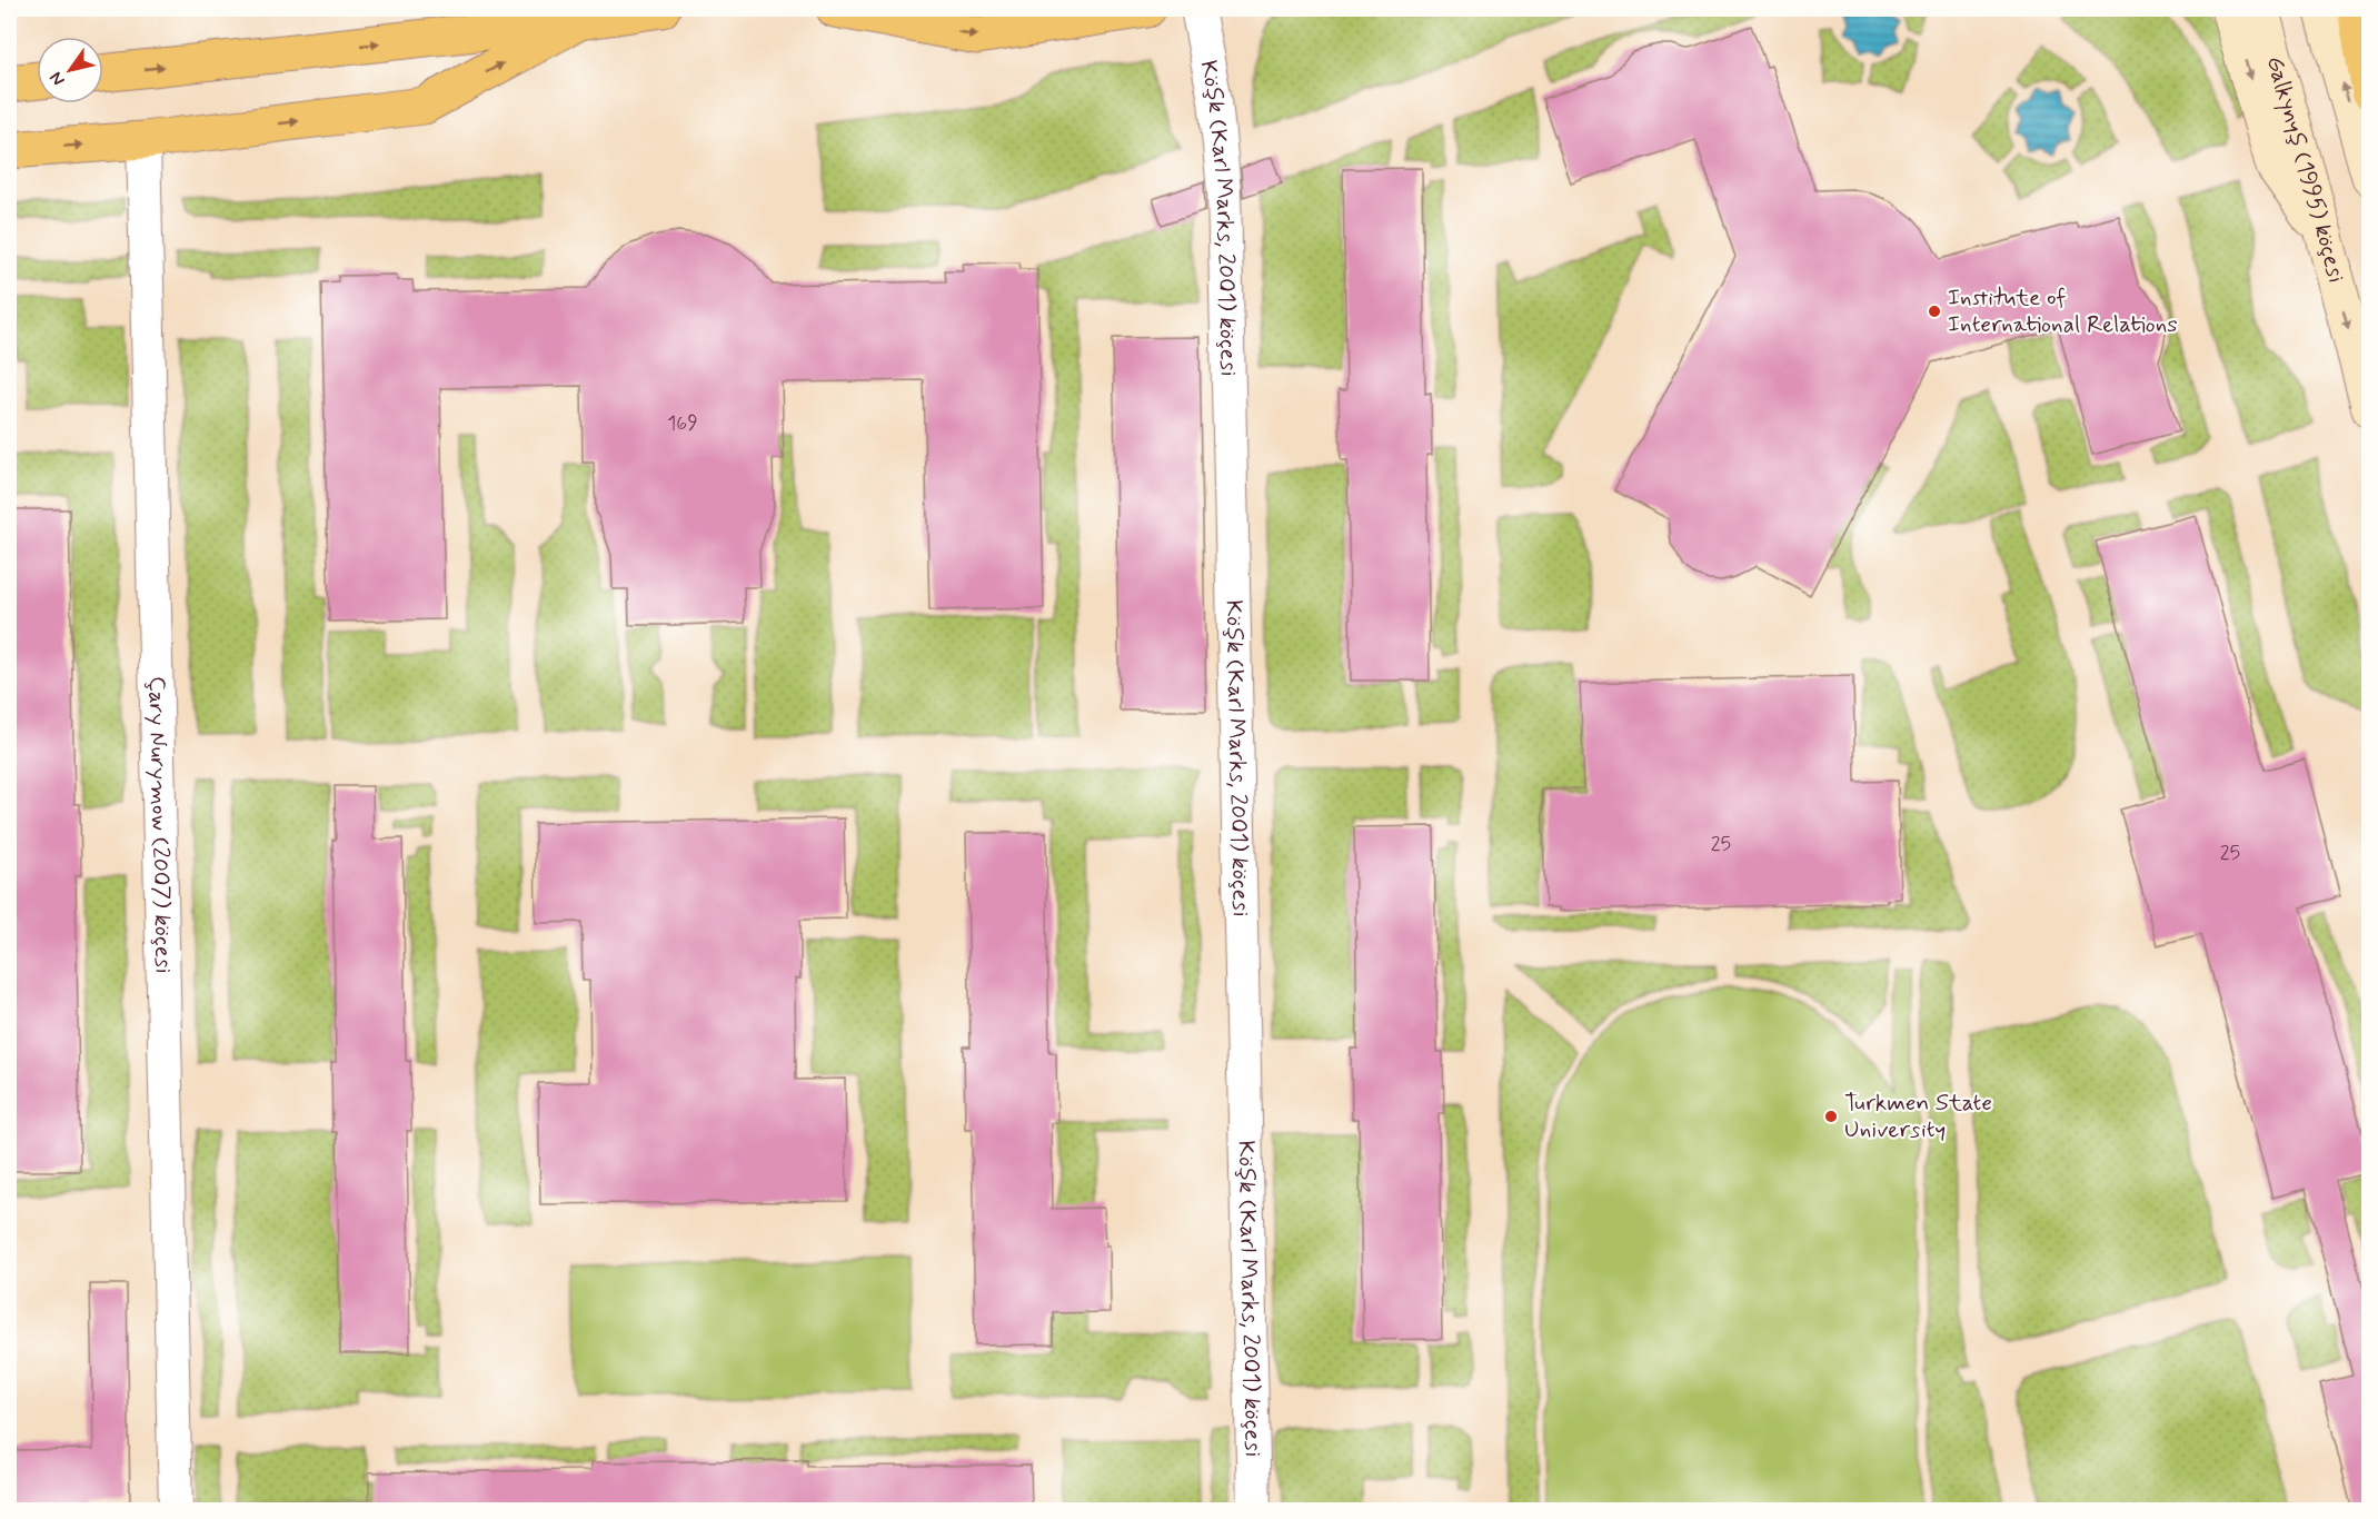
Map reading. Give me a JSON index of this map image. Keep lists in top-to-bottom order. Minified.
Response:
{"streets":{"main road":["Galkynyş (1995) köçesi"],"street":["Köşk (Karl Marks, 2001) köçesi","Çary Nurymow (2007) köçesi"]},"one_way":["Galkynyş (1995) köçesi"],"places":["Institute of International Relations","Turkmen State University"],"house_numbers":["169","25","25"],"north":"bottom left"}
